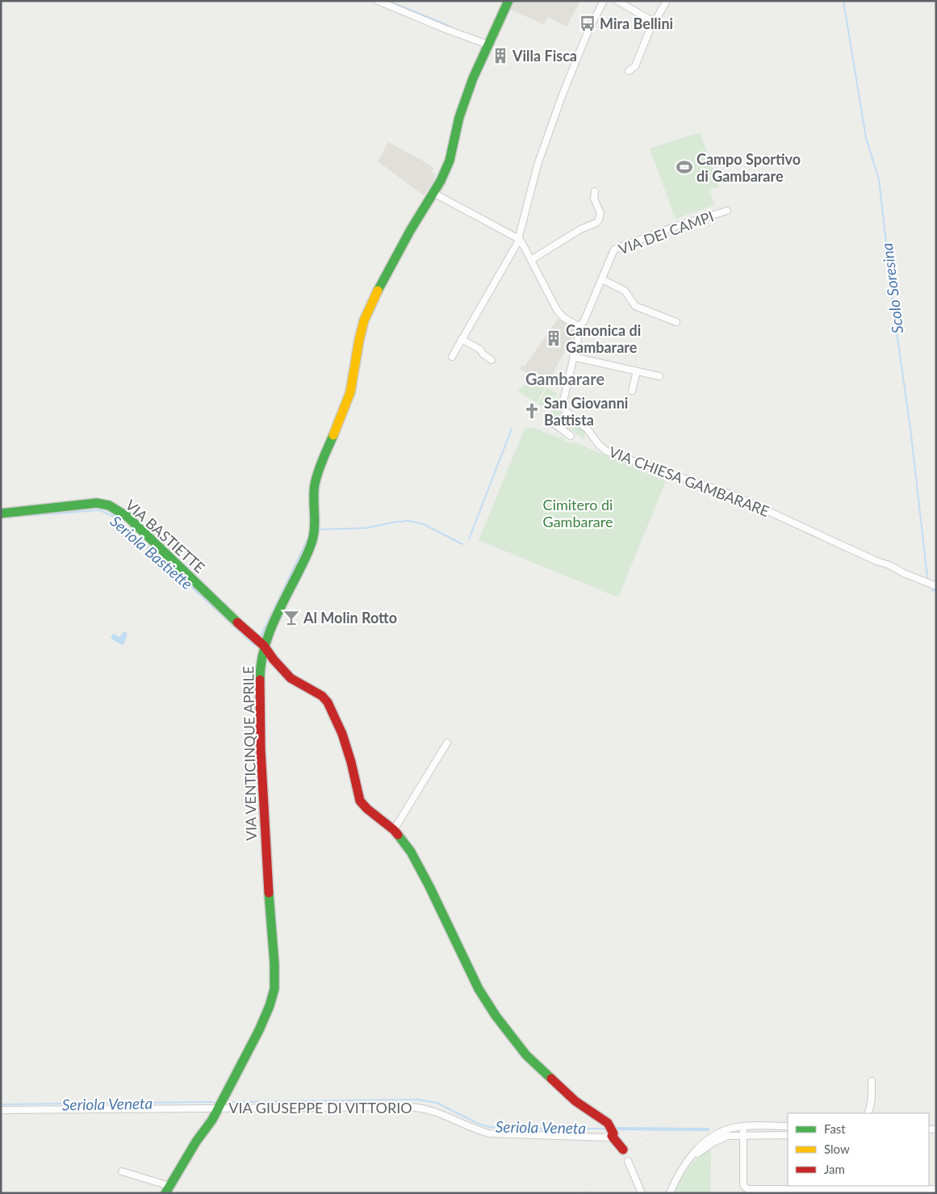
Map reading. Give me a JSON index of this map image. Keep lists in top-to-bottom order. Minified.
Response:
{"streets":{"street":["VIA DEI CAMPI","VIA CHIESA GAMBARARE","VIA BASTIETTE","VIA VENTICINQUE APRILE","VIA GIUSEPPE DI VITTORIO"]},"crossings":[["VIA BASTIETTE","VIA VENTICINQUE APRILE"],["VIA BASTIETTE","VIA GIUSEPPE DI VITTORIO"],["VIA VENTICINQUE APRILE","VIA GIUSEPPE DI VITTORIO"]],"districts":["Gambarare"],"water":["Scolo Soresina","Seriola Bastiette","Seriola Veneta"],"parks":["Cimitero di Gambarare"],"places":{"bus stop":["Mira Bellini"],"building":["Villa Fisca","Canonica di Gambarare"],"sports":["Campo Sportivo di Gambarare"],"church":["San Giovanni Battista"],"bar":["Al Molin Rotto"]},"legend":["Fast","Slow","Jam"]}
